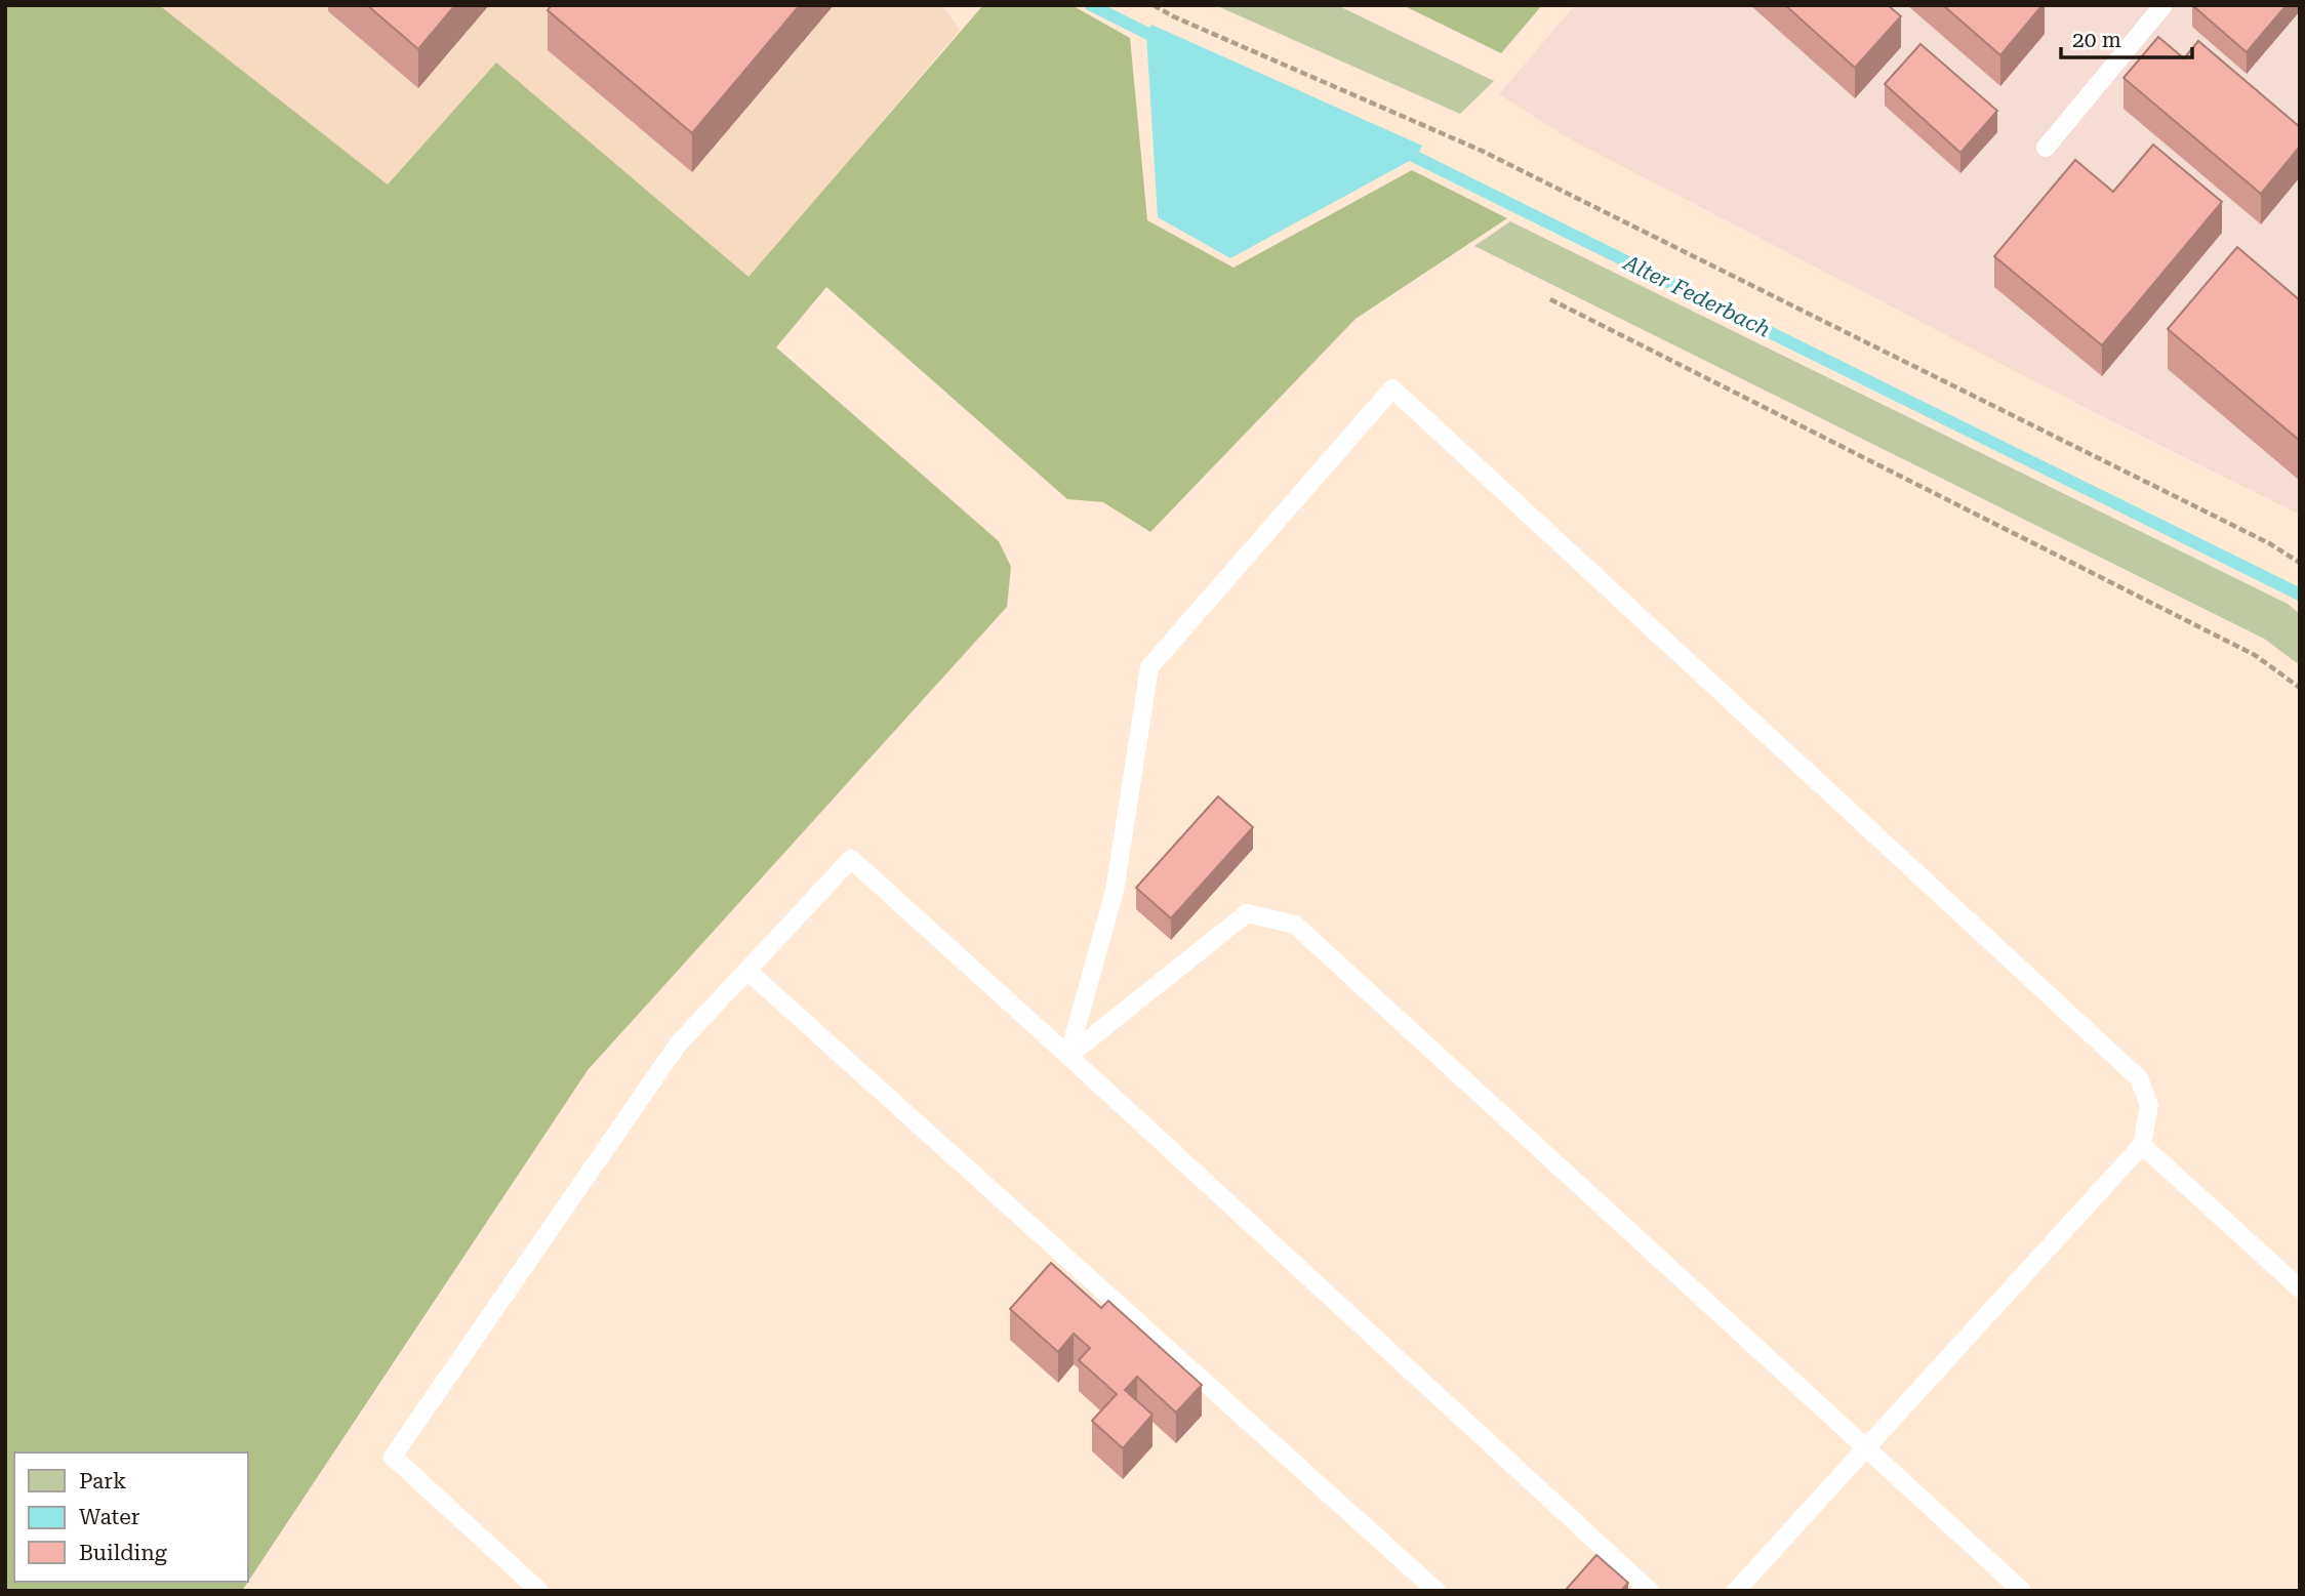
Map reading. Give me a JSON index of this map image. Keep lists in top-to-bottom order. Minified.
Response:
{"water":["Alter Federbach"],"legend":["Park","Water","Building"],"scale_bar":"20 m"}
